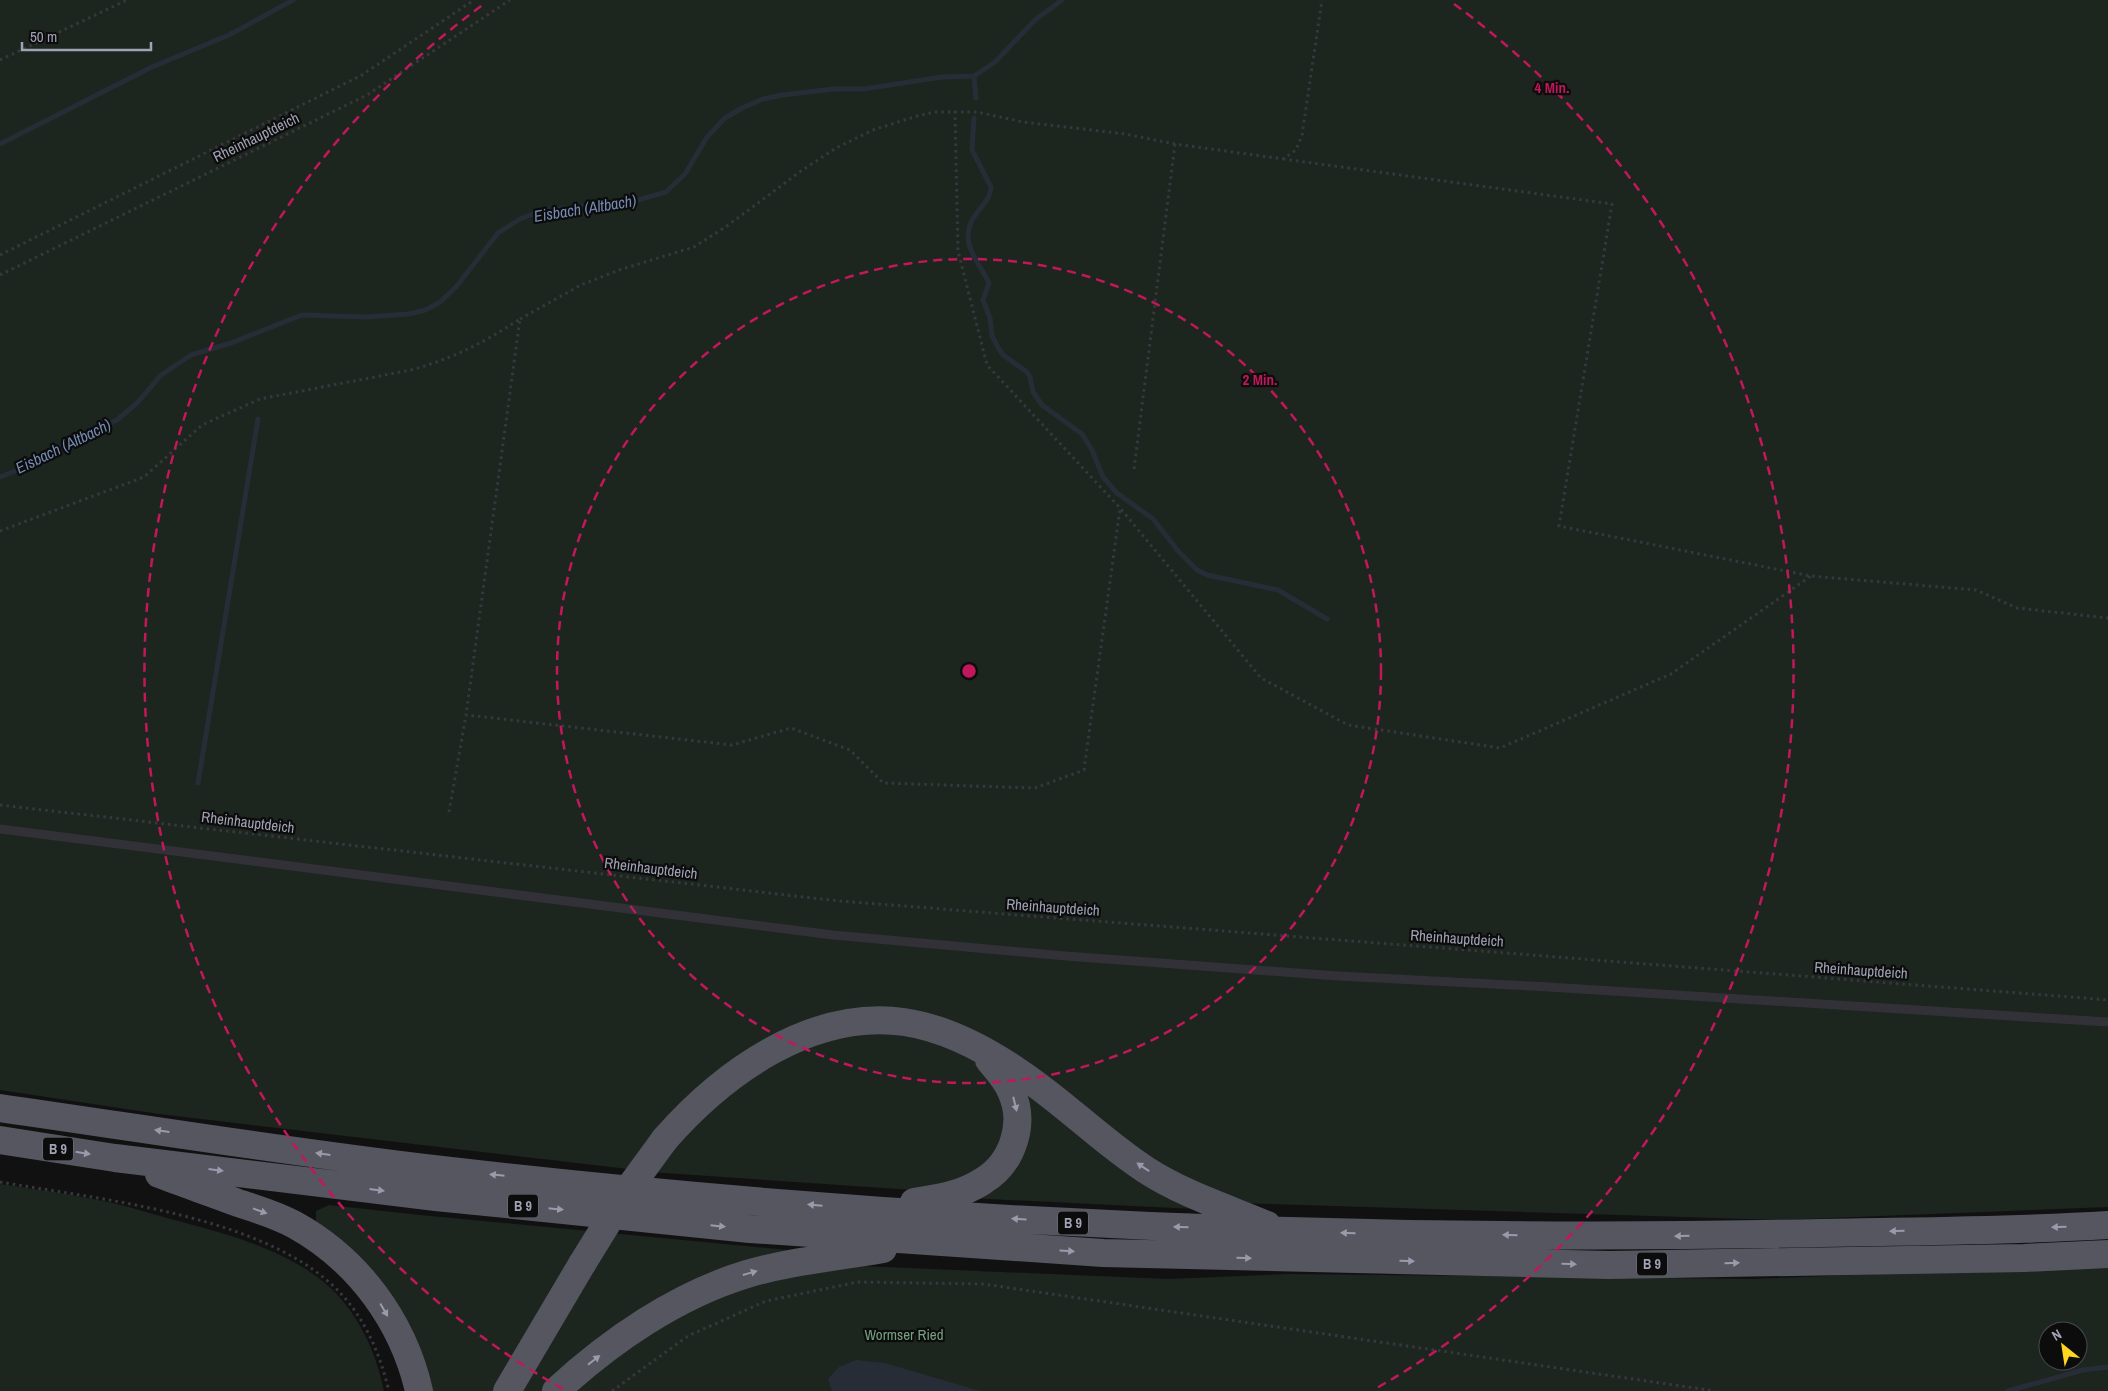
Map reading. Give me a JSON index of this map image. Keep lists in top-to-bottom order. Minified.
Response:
{"streets":{"highway":["B 9"],"path":["Rheinhauptdeich"]},"water":["Eisbach (Altbach)"],"parks":["Wormser Ried"],"scale_bar":"50 m","north":"top left","rings":["4 Min.","2 Min."]}
